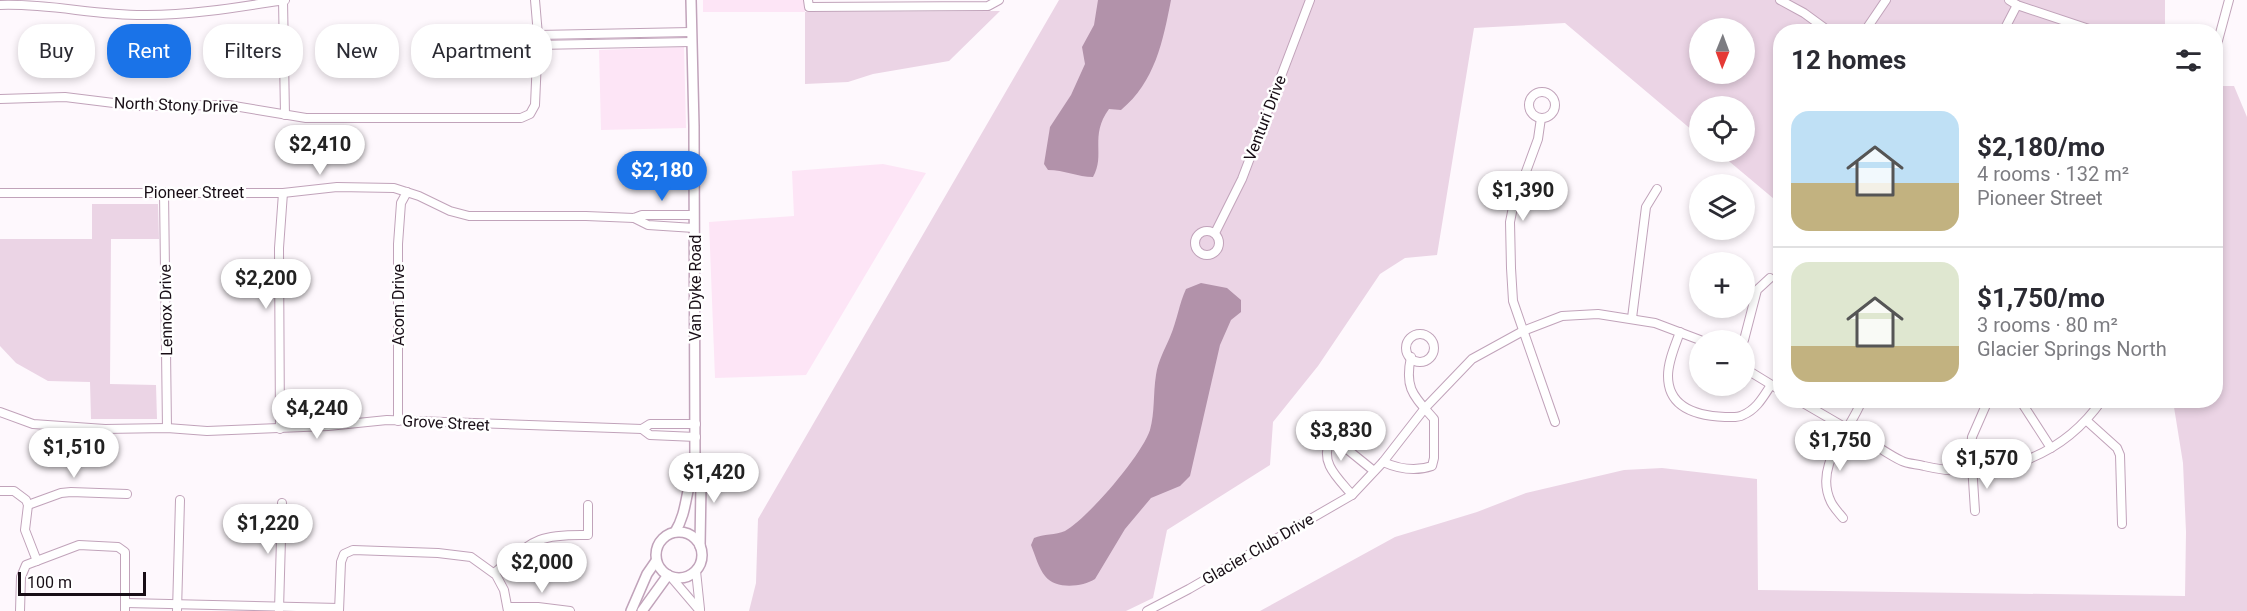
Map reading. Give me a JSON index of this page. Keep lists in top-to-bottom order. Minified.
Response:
{"streets":{"street":["North Stony Drive","Venturi Drive","Pioneer Street","Van Dyke Road","Acorn Drive","Lennox Drive","Grove Street","Glacier Club Drive"]},"crossings":[["Pioneer Street","Van Dyke Road"],["Pioneer Street","Acorn Drive"],["Pioneer Street","Lennox Drive"],["Van Dyke Road","Grove Street"],["Acorn Drive","Grove Street"],["Lennox Drive","Grove Street"]],"scale_bar":"100 m","north":"bottom","page":{"map_buttons":["+","−"],"chip":["Buy","Rent","Filters","New","Apartment"],"heading":"12 homes","list":[{"name":"$2,180/mo","note":"4 rooms · 132 m² · Pioneer Street"},{"name":"$1,750/mo","note":"3 rooms · 80 m² · Glacier Springs North"}],"price":["$2,410","$2,180","$1,390","$2,200","$4,240","$3,830","$1,750","$1,510","$1,570","$1,420","$1,220","$2,000"],"scale":"100 m"}}
